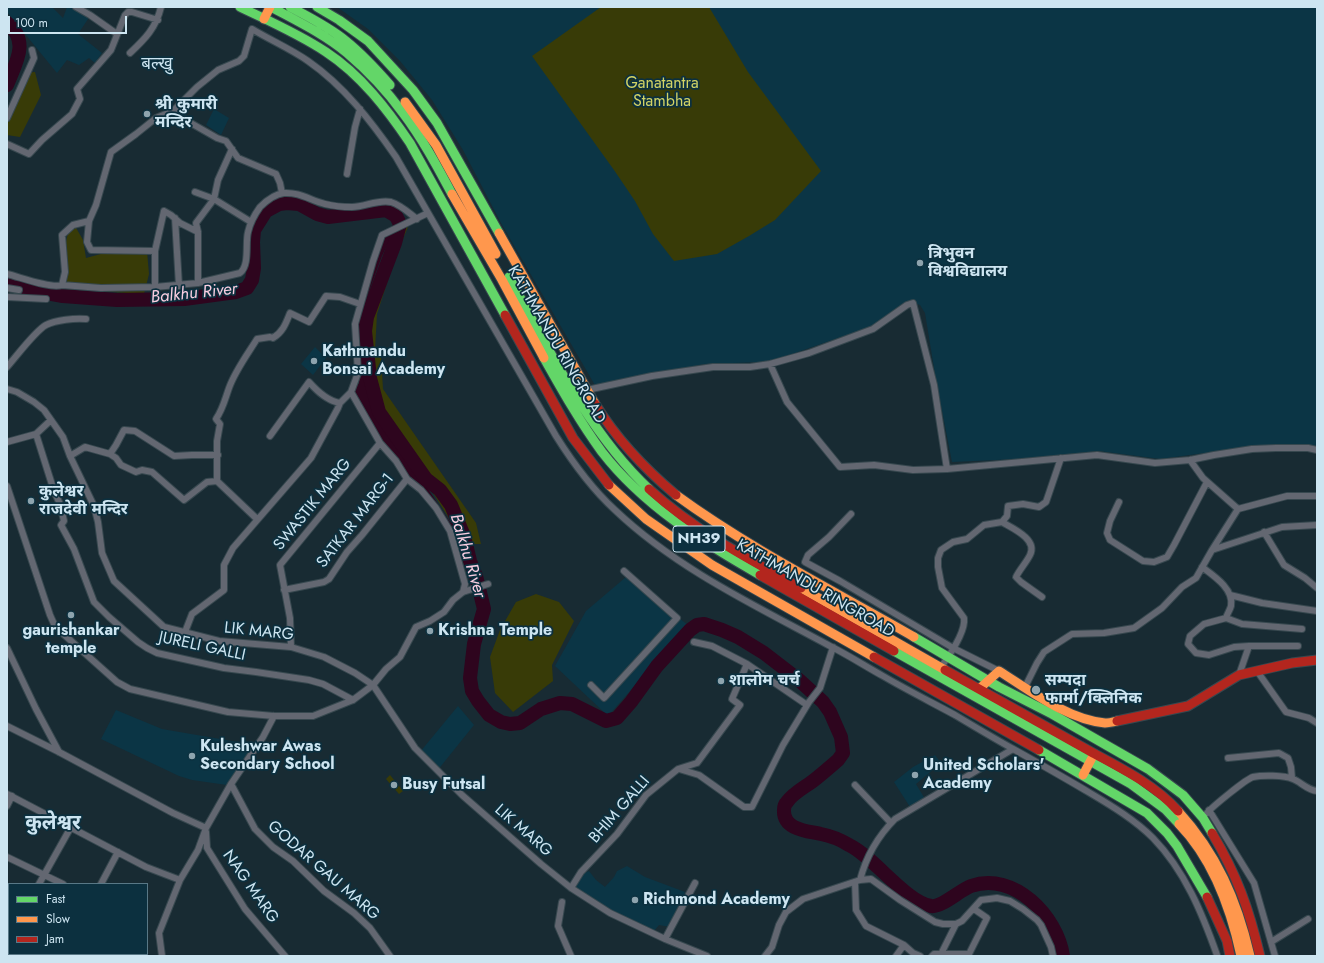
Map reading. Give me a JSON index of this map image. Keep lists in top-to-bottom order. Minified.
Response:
{"streets":{"main road":["KATHMANDU RINGROAD","NH39"],"street":["SWASTIK MARG","SATKAR MARG-1","LIK MARG","JURELI GALLI","BHIM GALLI","GODAR GAU MARG","NAG MARG"]},"crossings":[["SWASTIK MARG","SATKAR MARG-1"],["SWASTIK MARG","LIK MARG"],["LIK MARG","BHIM GALLI"]],"districts":["बल्खु","कुलेश्वर"],"water":["Balkhu River"],"parks":["Ganatantra Stambha"],"places":["श्री कुमारी मन्दिर","त्रिभुवन विश्वविद्यालय","Kathmandu Bonsai Academy","कुलेश्वर राजदेवी मन्दिर","gaurishankar temple","Krishna Temple","शालोम चर्च","सम्पदा फार्मा/क्लिनिक","Kuleshwar Awas Secondary School","United Scholars' Academy","Busy Futsal","Richmond Academy"],"legend":["Fast","Slow","Jam"],"scale_bar":"100 m"}
